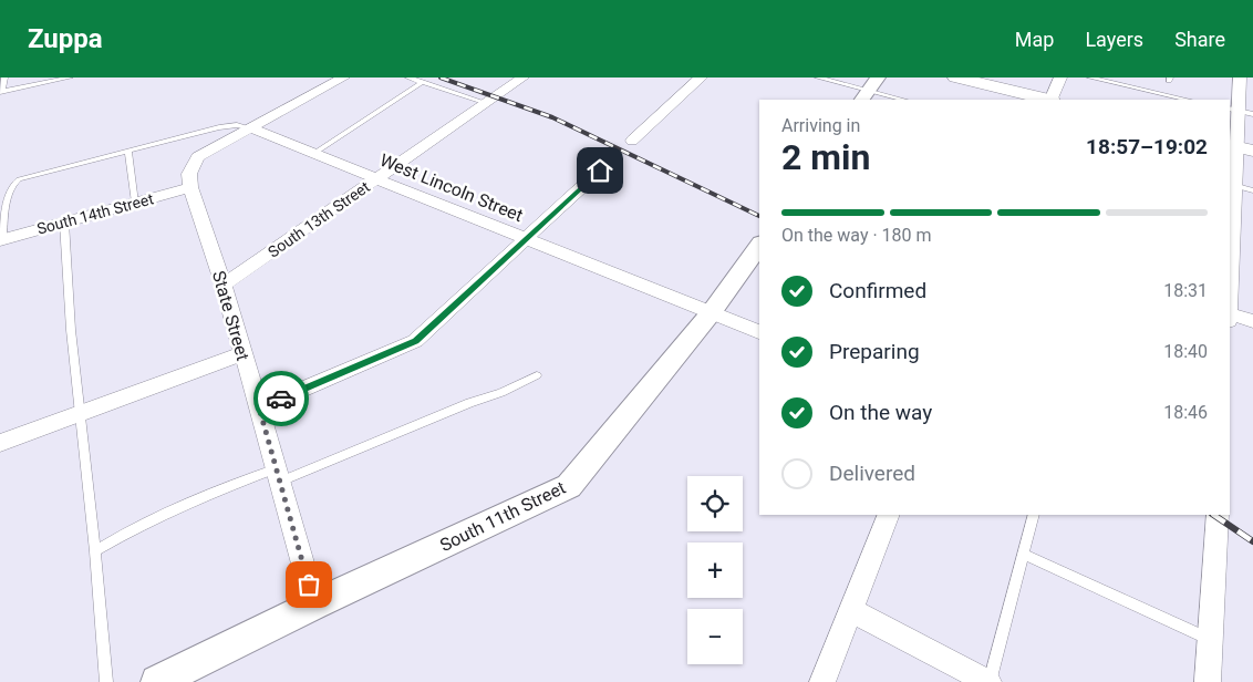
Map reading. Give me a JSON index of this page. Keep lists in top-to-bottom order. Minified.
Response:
{"streets":{"street":["West Lincoln Street","South 14th Street","South 13th Street","State Street","South 11th Street"]},"crossings":[["West Lincoln Street","South 13th Street"],["West Lincoln Street","South 11th Street"],["South 14th Street","State Street"],["South 13th Street","State Street"],["State Street","South 11th Street"]],"page":{"header":"Zuppa","nav":["Map","Layers","Share"],"heading":["2 min","Arriving in","18:57–19:02"],"bar":"On the way · 180 m","list":[["Confirmed","18:31"],["Preparing","18:40"],["On the way","18:46"],"Delivered"],"map_buttons":["+","−"]}}
